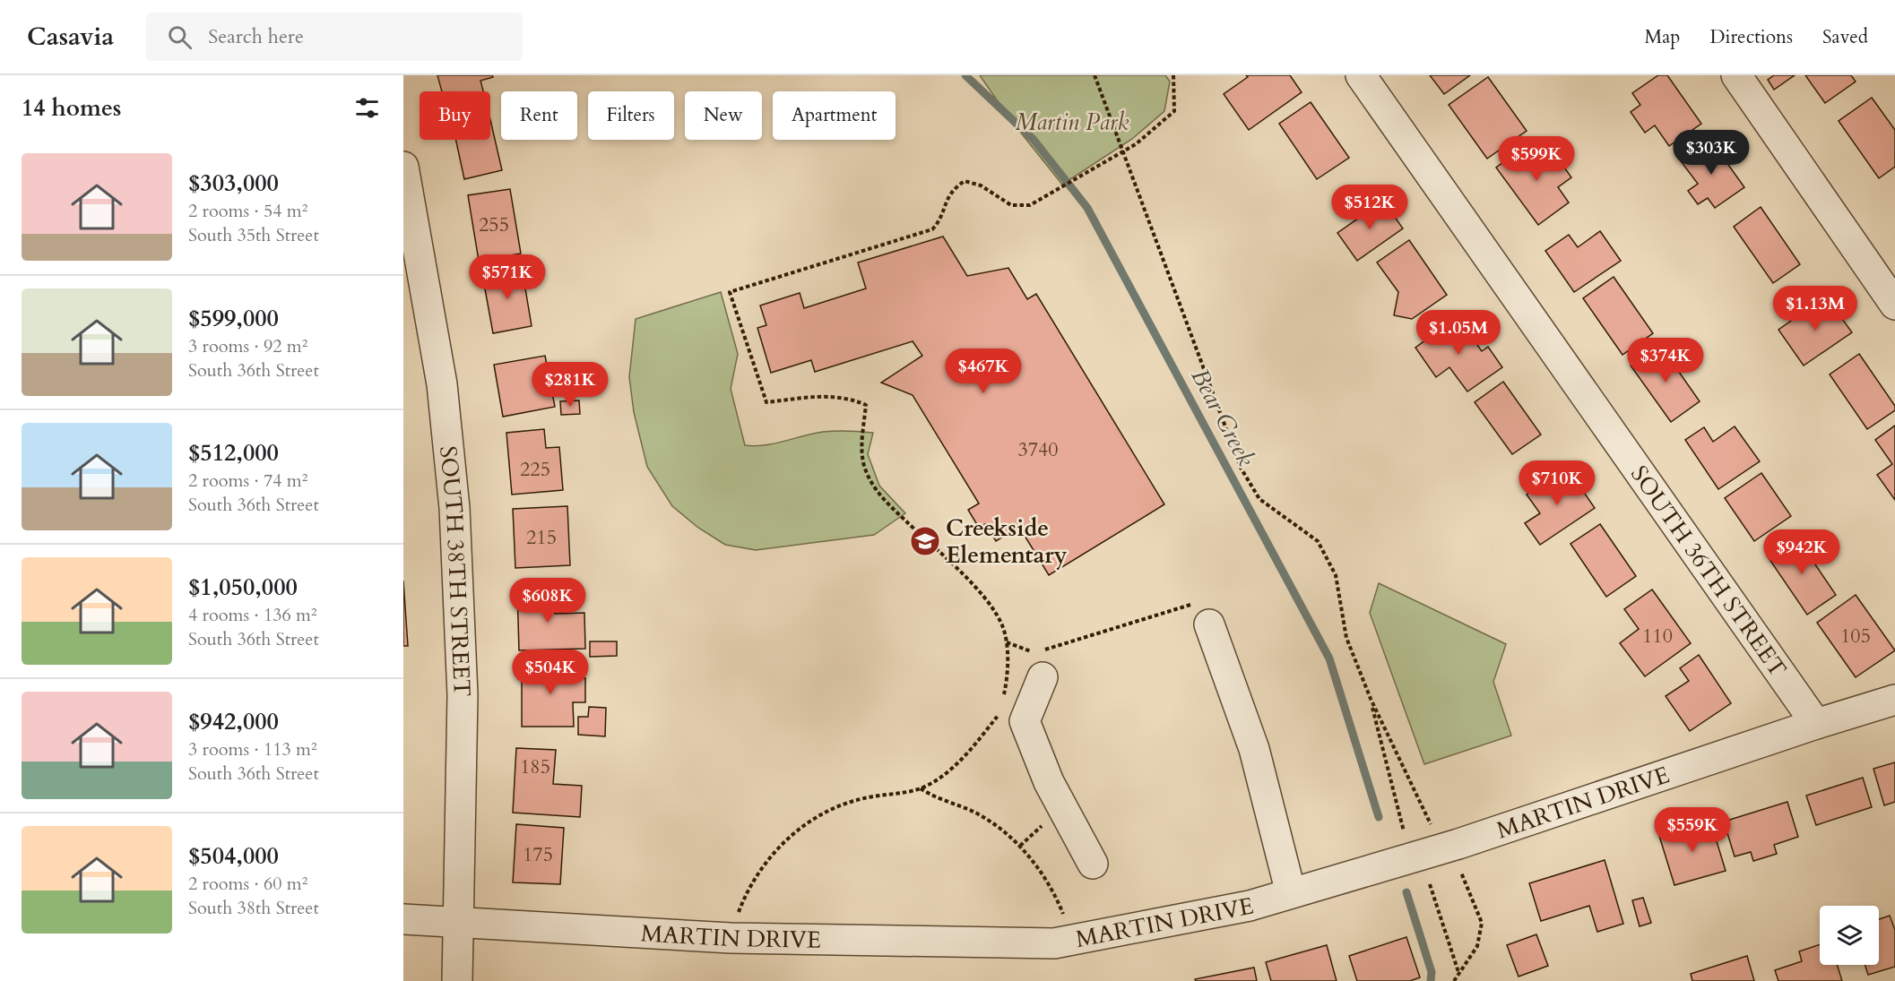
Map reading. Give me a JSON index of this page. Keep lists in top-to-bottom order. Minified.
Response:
{"streets":{"street":["SOUTH 38TH STREET","SOUTH 36TH STREET","MARTIN DRIVE"]},"crossings":[["SOUTH 38TH STREET","MARTIN DRIVE"],["SOUTH 36TH STREET","MARTIN DRIVE"]],"water":["Bear Creek"],"parks":["Martin Park"],"places":{"school or university":["Creekside Elementary"]},"house_numbers":["255","3740","225","215","110","105","185","175"],"page":{"header":"Casavia","search":"Search here","nav":["Map","Directions","Saved"],"heading":"14 homes","chip":["Buy","Rent","Filters","New","Apartment"],"price":["$303K","$599K","$512K","$571K","$1.13M","$1.05M","$374K","$467K","$281K","$710K","$942K","$608K","$504K","$559K"],"list":[{"name":"$303,000","note":"2 rooms · 54 m² · South 35th Street"},{"name":"$599,000","note":"3 rooms · 92 m² · South 36th Street"},{"name":"$512,000","note":"2 rooms · 74 m² · South 36th Street"},{"name":"$1,050,000","note":"4 rooms · 136 m² · South 36th Street"},{"name":"$942,000","note":"3 rooms · 113 m² · South 36th Street"},{"name":"$504,000","note":"2 rooms · 60 m² · South 38th Street"}]}}
